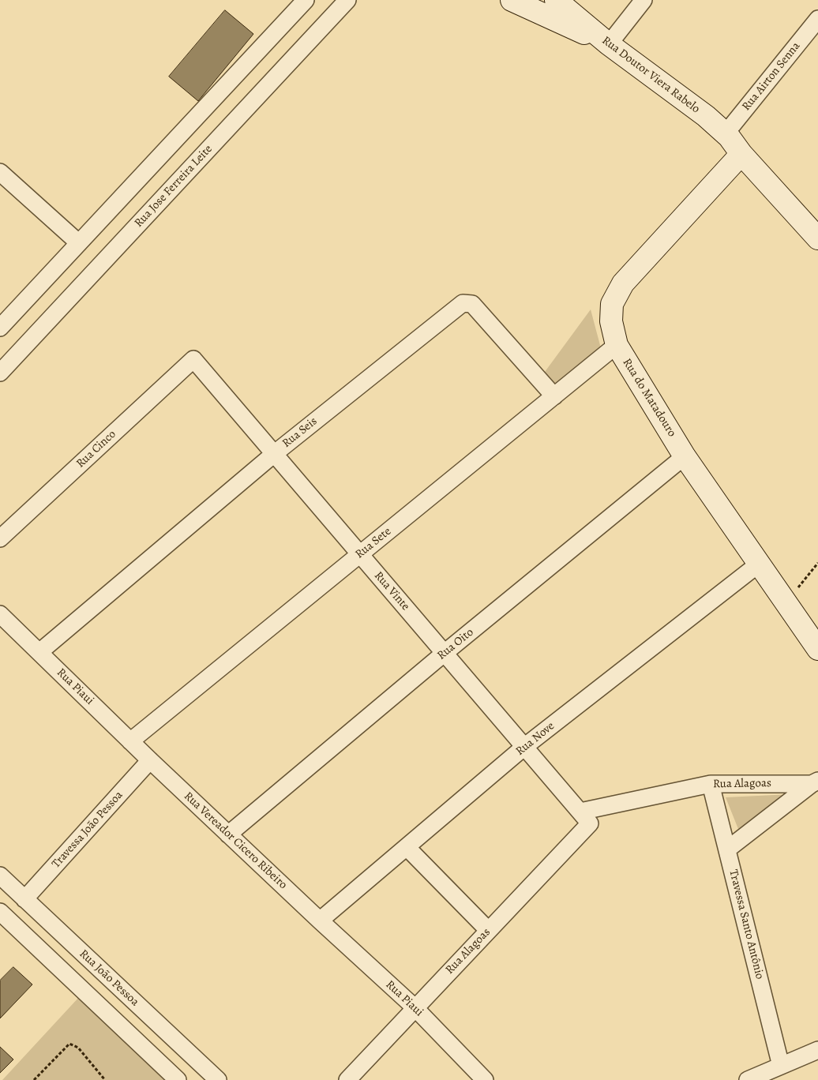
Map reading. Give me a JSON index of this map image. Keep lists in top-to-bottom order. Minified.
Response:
{"streets":{"street":["Rua Doutor Viera Rabelo","Rua Airton Senna","Rua Jose Ferreira Leite","Rua do Matadouro","Rua Seis","Rua Cinco","Rua Sete","Rua Vinte","Rua Oito","Rua Piaui","Rua Nove","Rua Alagoas","Travessa João Pessoa","Rua Vereador Cicero Ribeiro","Travessa Santo Antônio","Rua João Pessoa"]},"crossings":[["Rua Doutor Viera Rabelo","Rua Airton Senna"],["Rua Doutor Viera Rabelo","Rua do Matadouro"],["Rua do Matadouro","Rua Sete"],["Rua do Matadouro","Rua Oito"],["Rua do Matadouro","Rua Nove"],["Rua Seis","Rua Sete"],["Rua Seis","Rua Vinte"],["Rua Seis","Rua Piaui"],["Rua Cinco","Rua Vinte"],["Rua Sete","Rua Vinte"],["Rua Sete","Rua Piaui"],["Rua Vinte","Rua Oito"],["Rua Vinte","Rua Nove"],["Rua Vinte","Rua Alagoas"],["Rua Oito","Rua Vereador Cicero Ribeiro"],["Rua Piaui","Rua Nove"],["Rua Piaui","Rua Alagoas"],["Rua Piaui","Travessa João Pessoa"],["Rua Piaui","Rua Vereador Cicero Ribeiro"],["Rua Nove","Rua Vereador Cicero Ribeiro"],["Rua Alagoas","Travessa Santo Antônio"],["Travessa João Pessoa","Rua Vereador Cicero Ribeiro"],["Travessa João Pessoa","Rua João Pessoa"]]}
